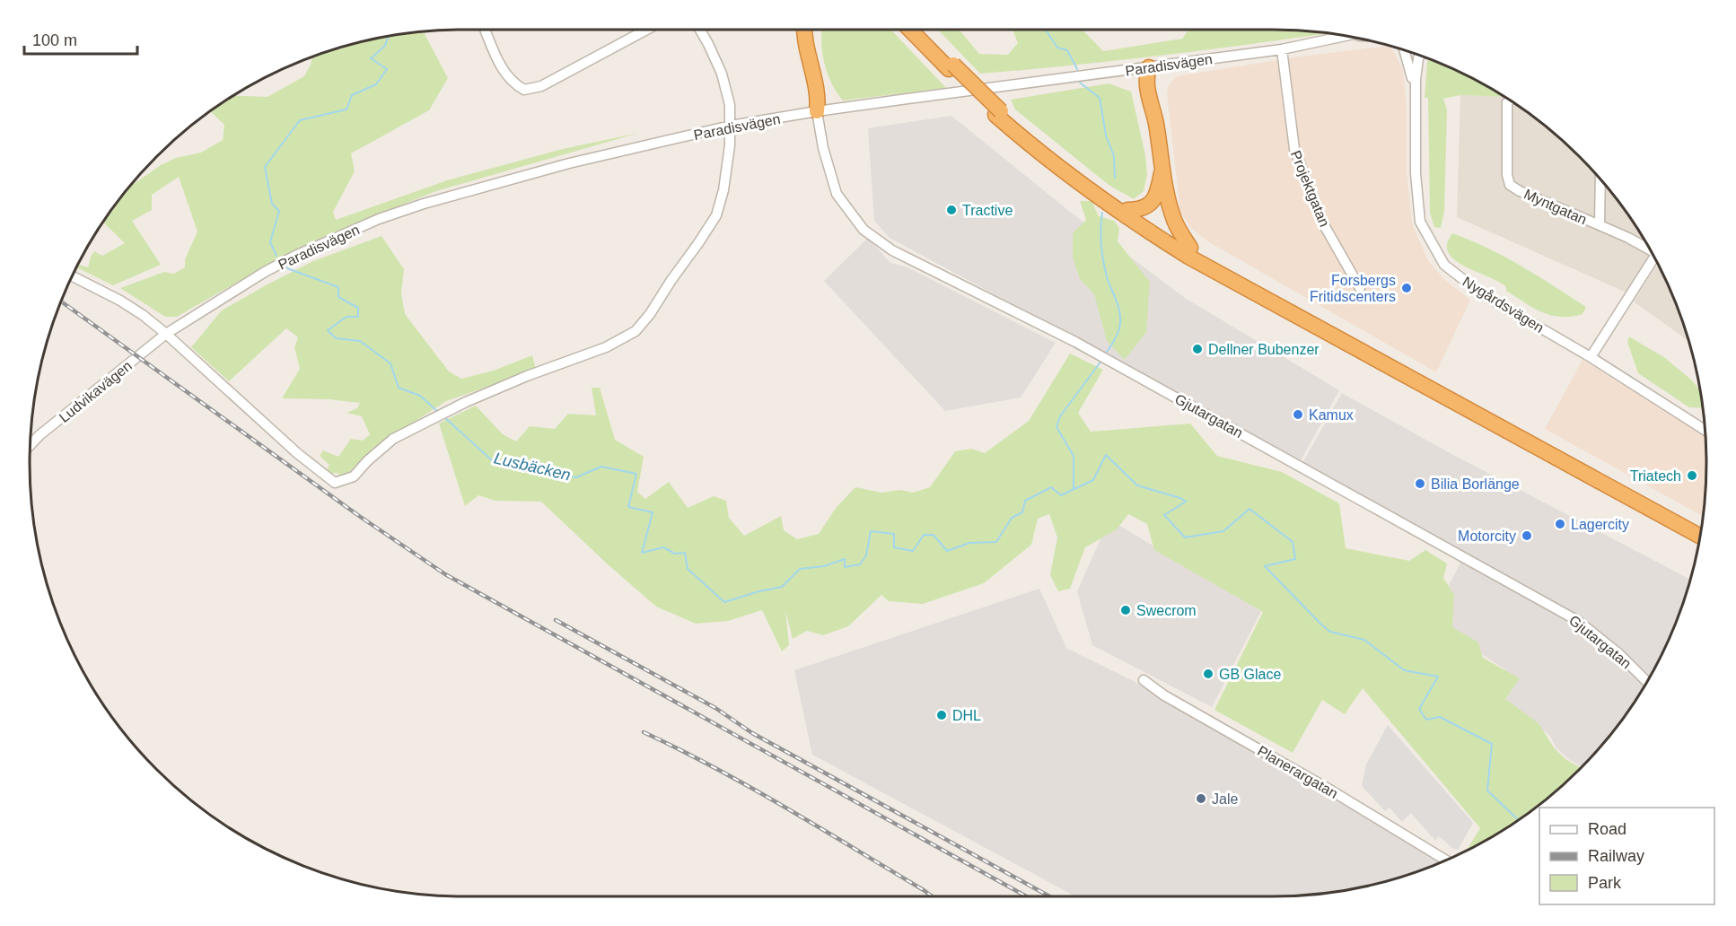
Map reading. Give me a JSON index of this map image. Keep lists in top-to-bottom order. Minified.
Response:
{"streets":{"street":["Paradisvägen","Projektgatan","Myntgatan","Nygårdsvägen","Ludvikavägen","Gjutargatan","Planerargatan"]},"crossings":[["Paradisvägen","Projektgatan"],["Paradisvägen","Ludvikavägen"],["Paradisvägen","Gjutargatan"],["Myntgatan","Nygårdsvägen"]],"water":["Lusbäcken"],"places":["Tractive","Forsbergs Fritidscenters","Dellner Bubenzer","Kamux","Triatech","Bilia Borlänge","Lagercity","Motorcity","Swecrom","GB Glace","DHL","Jale"],"legend":["Road","Railway","Park"],"scale_bar":"100 m"}
